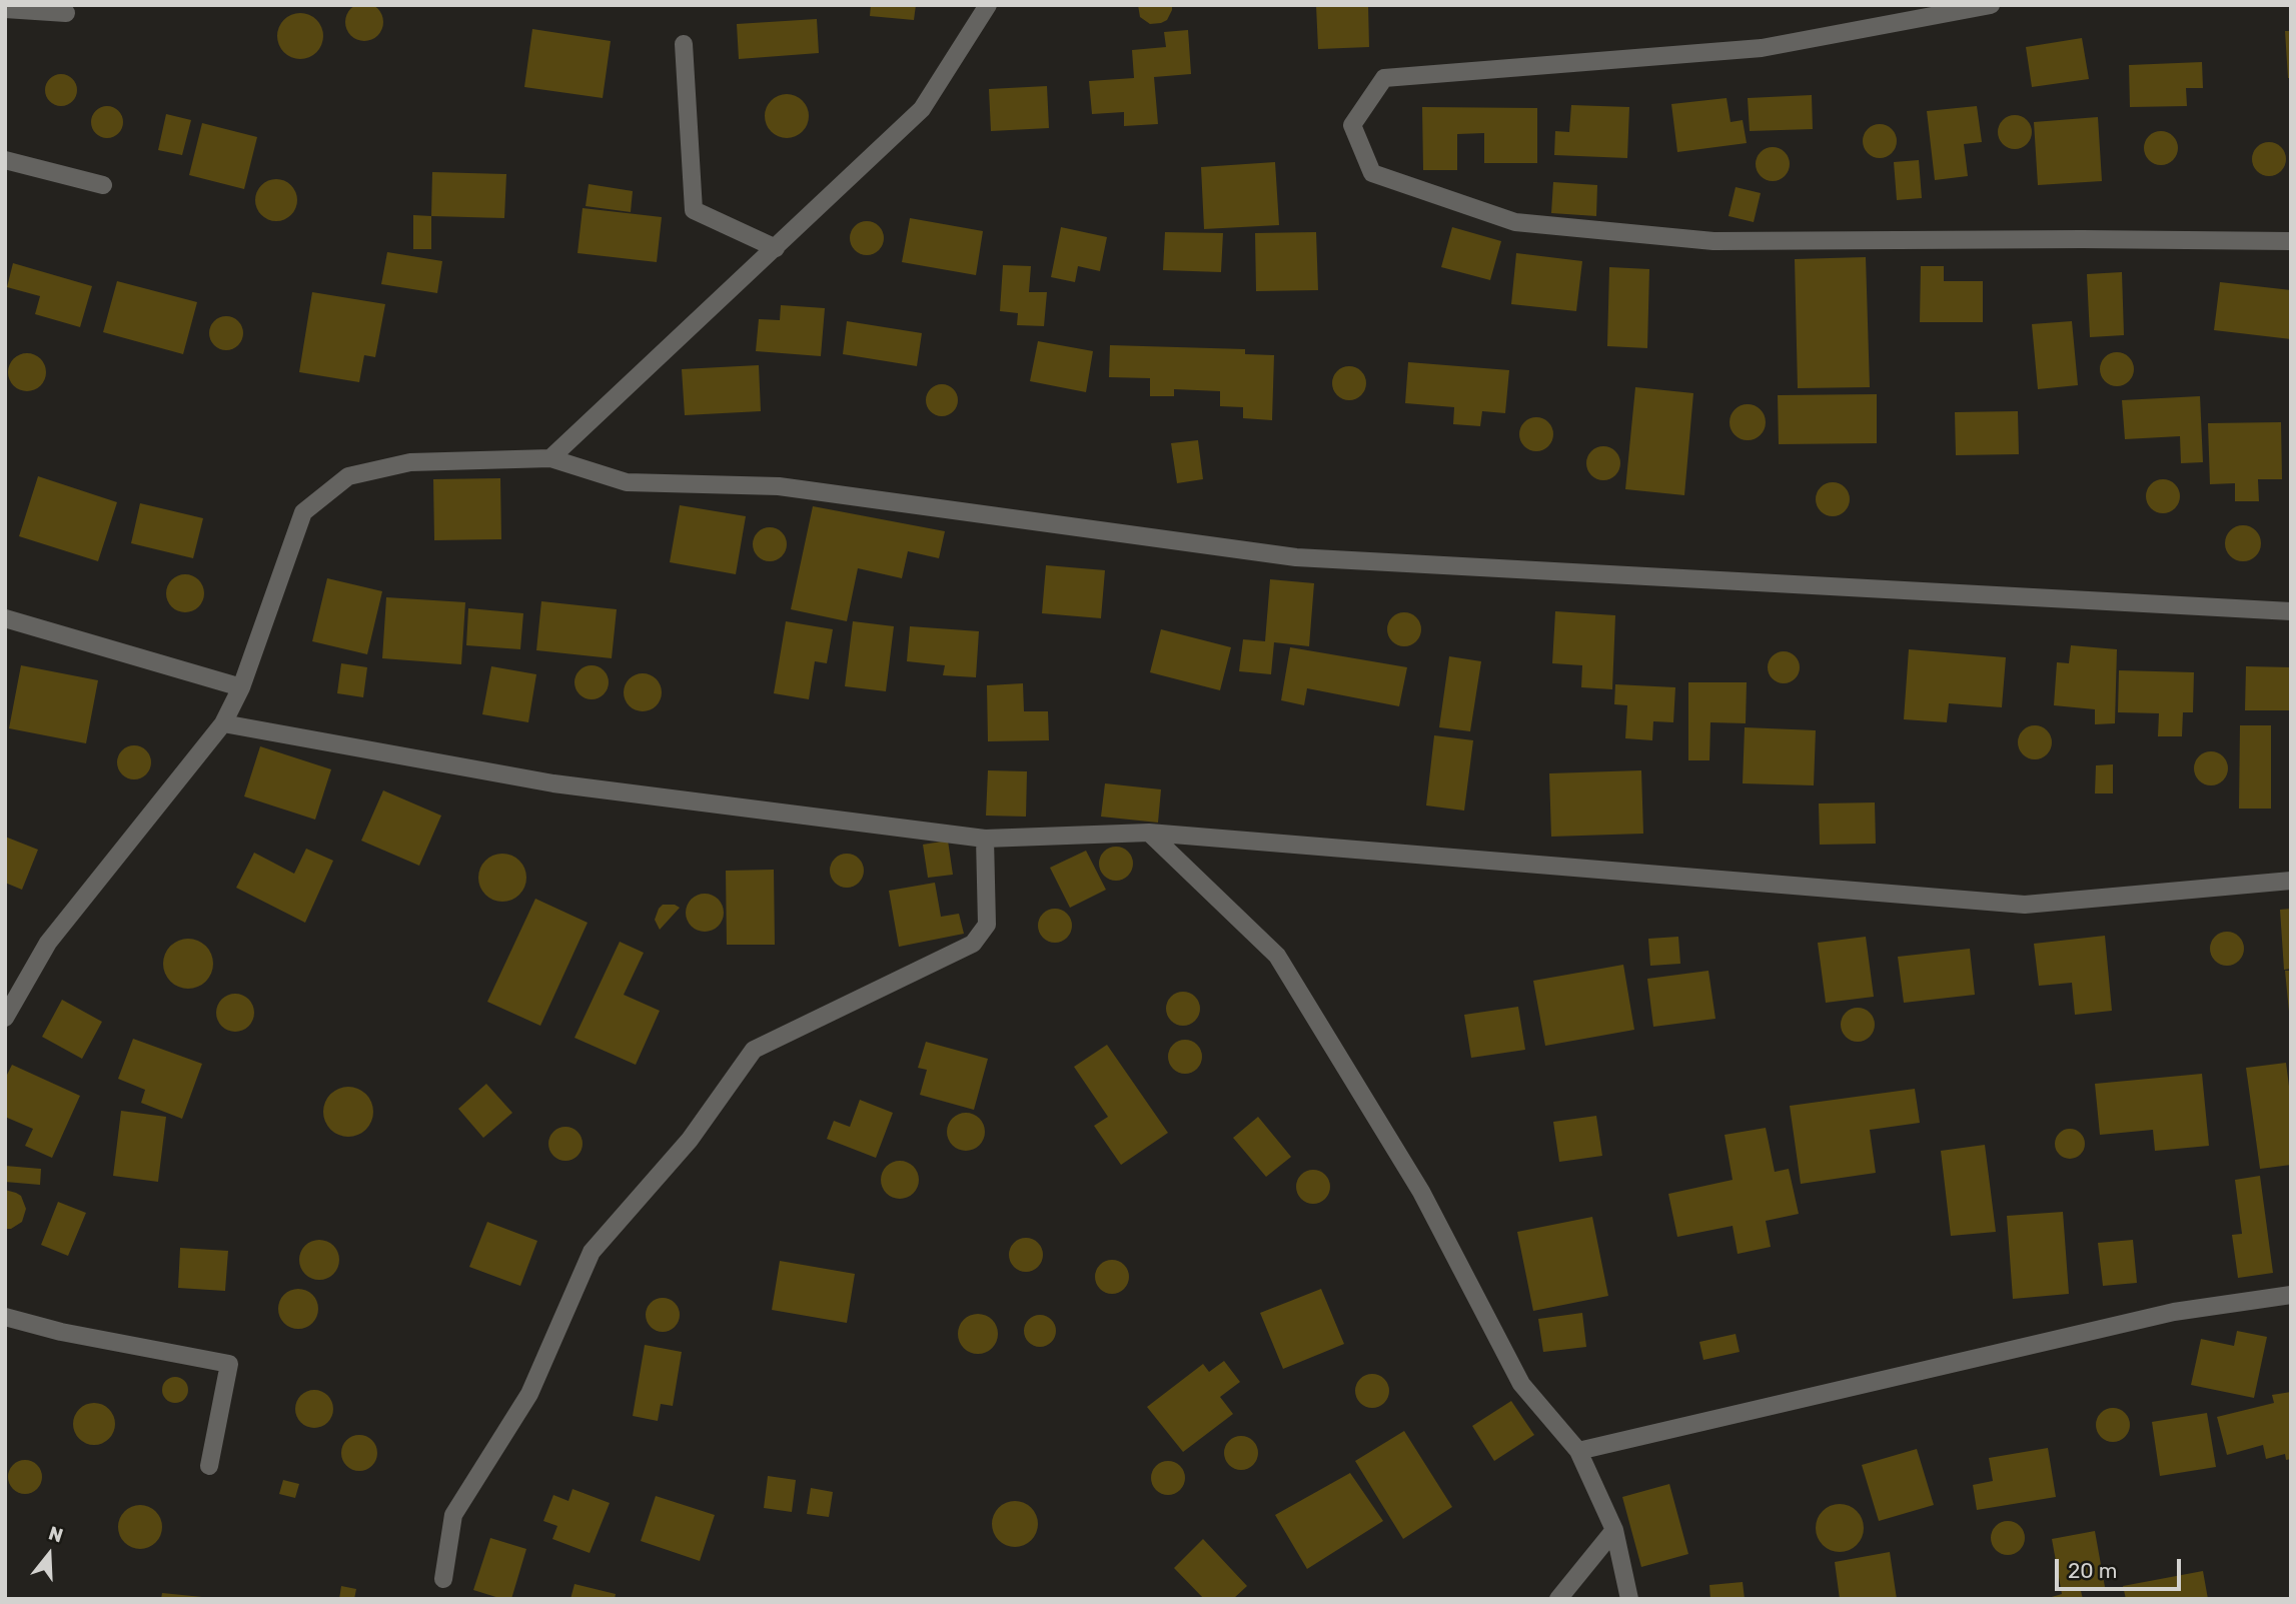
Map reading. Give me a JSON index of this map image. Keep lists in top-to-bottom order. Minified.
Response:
{"scale_bar":"20 m","north":"top"}
